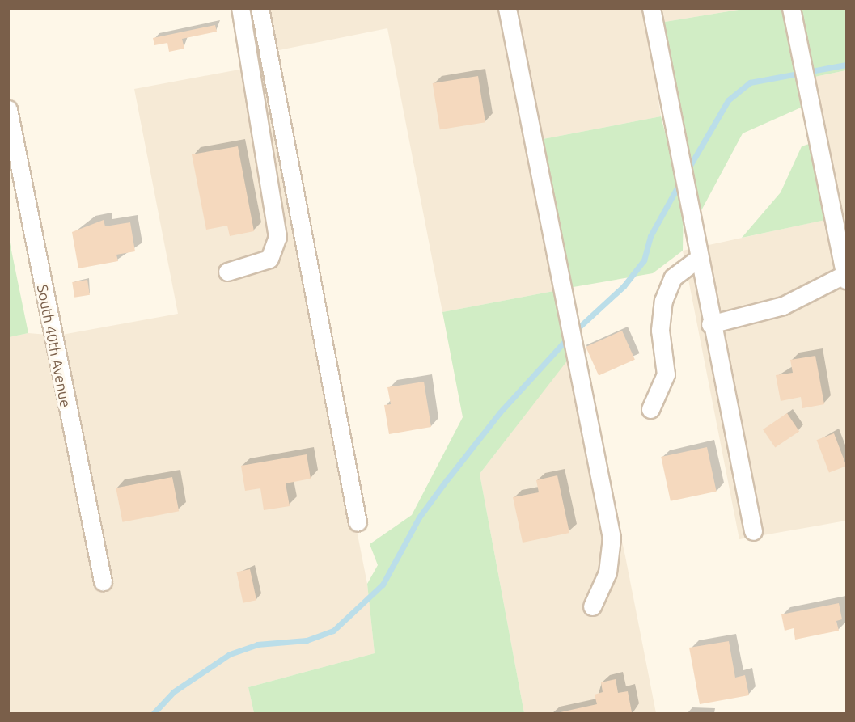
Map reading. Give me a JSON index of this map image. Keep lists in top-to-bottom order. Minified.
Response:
{"streets":{"street":["South 40th Avenue"]}}
